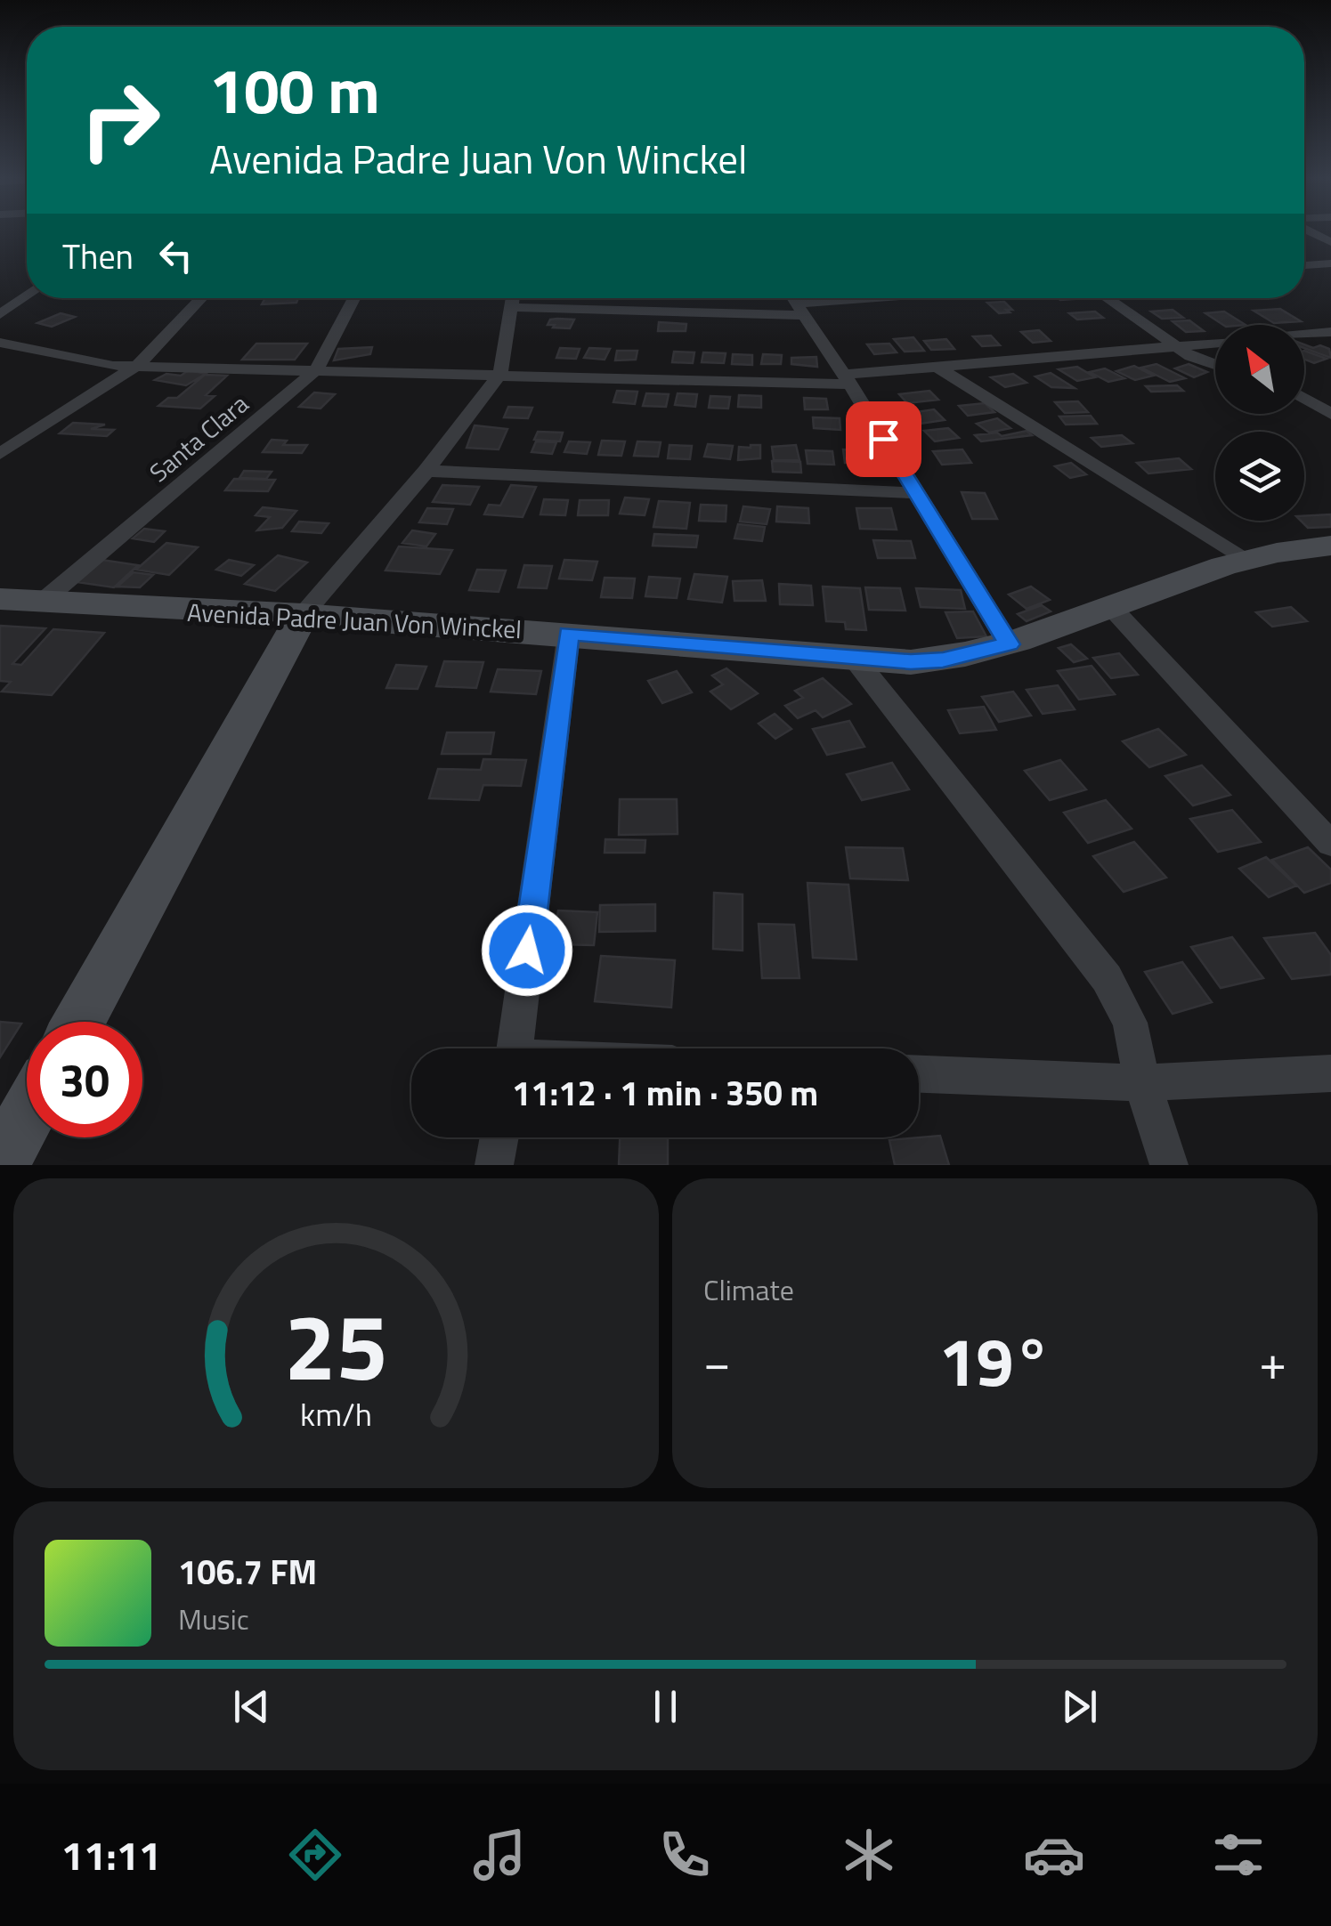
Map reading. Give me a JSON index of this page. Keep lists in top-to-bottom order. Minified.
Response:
{"streets":{"main road":["Avenida Padre Juan Von Winckel"],"street":["Santa Clara"]},"crossings":[["Santa Clara","Avenida Padre Juan Von Winckel"]],"north":"top left","page":{"turn":["100 m","Avenida Padre Juan Von Winckel"],"then":"Then","limit":"30","trip":"11:12 · 1 min · 350 m","tile":"Climate","heat":["−","19°","+"],"song":["106.7 FM","Music"],"tabs":"11:11","gauge":["25","km/h"]}}
